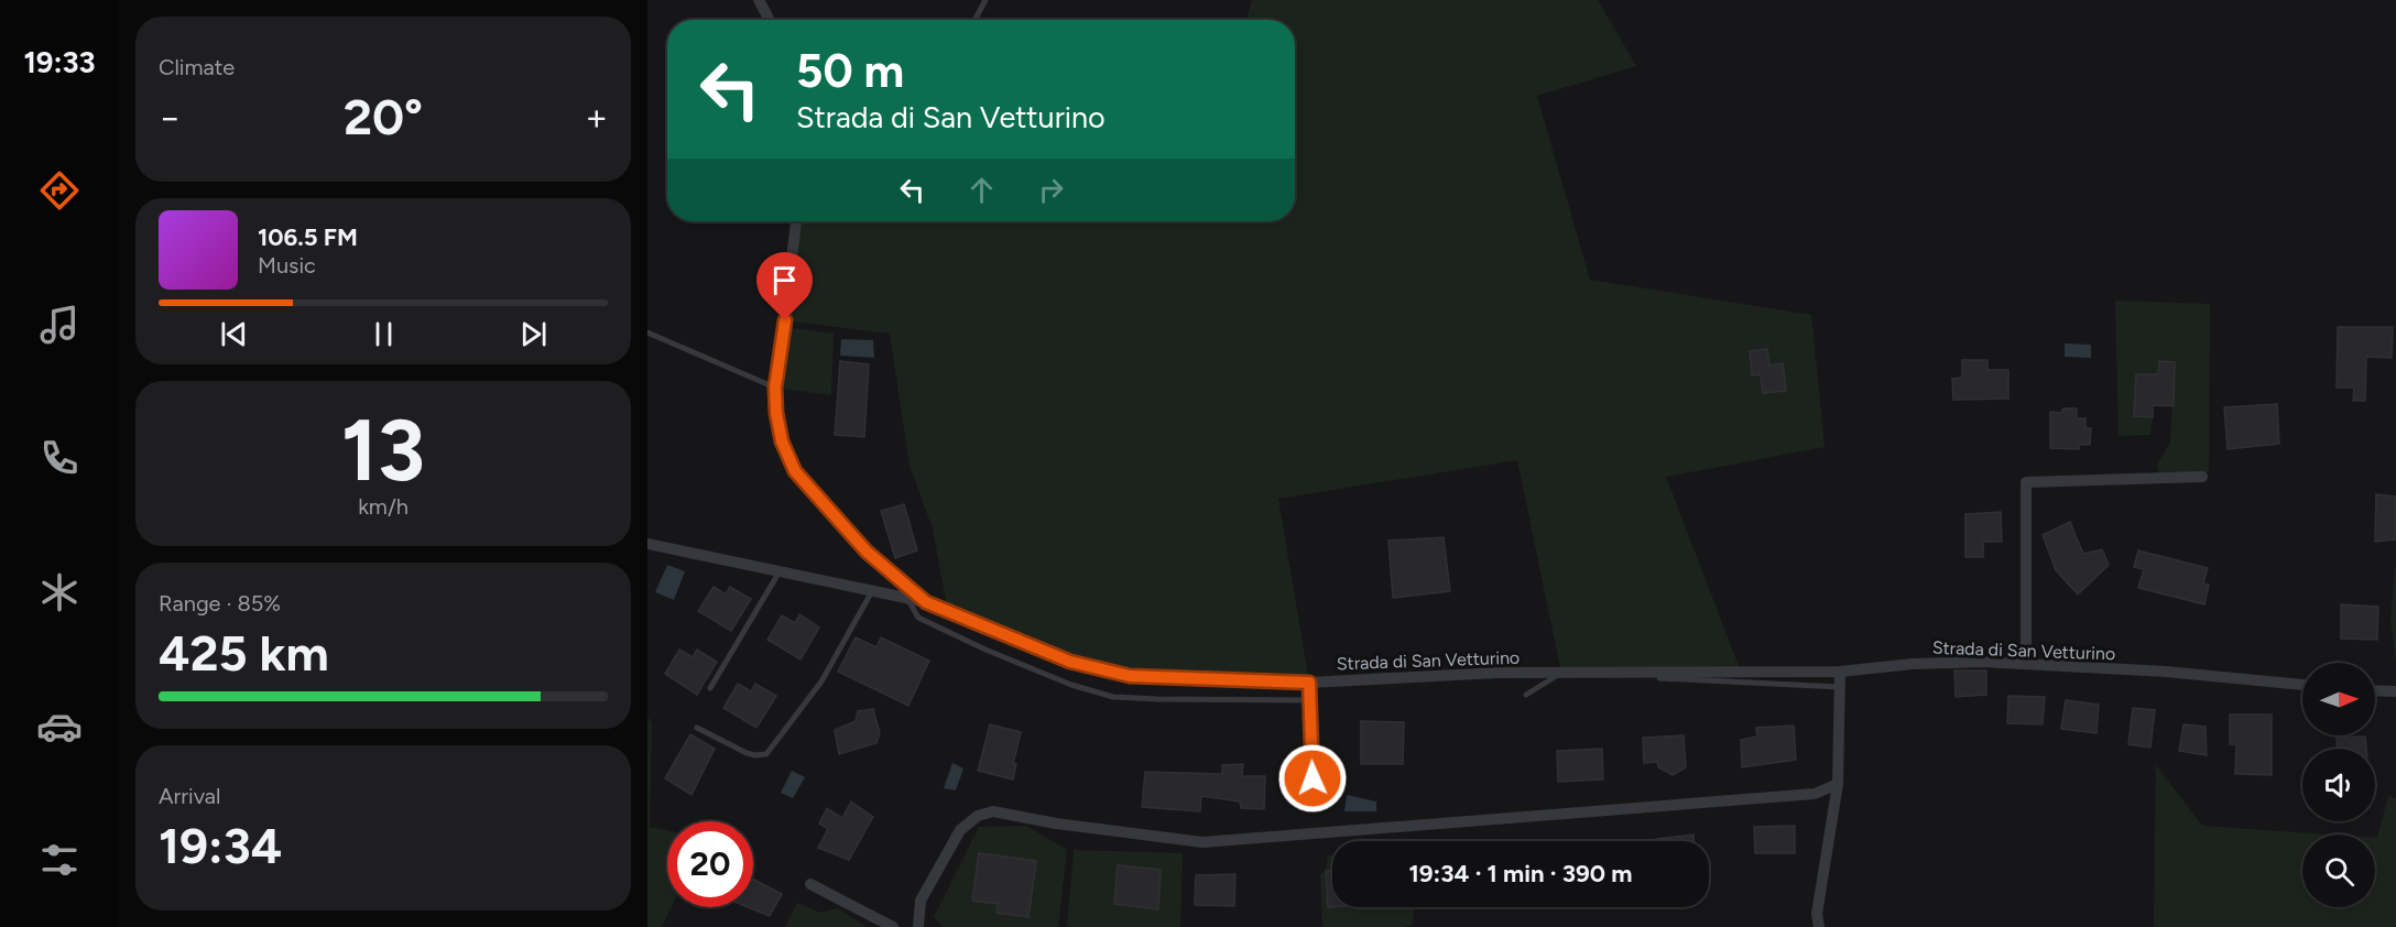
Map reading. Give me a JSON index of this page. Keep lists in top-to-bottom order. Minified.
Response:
{"streets":{"street":["Strada di San Vetturino"]},"north":"right","page":{"tabs":"19:33","tile":["Climate",["13","km/h"],["Range · 85%","425 km"],["Arrival","19:34"]],"turn":["50 m","Strada di San Vetturino"],"heat":["−","20°","+"],"song":["106.5 FM","Music"],"limit":"20","trip":"19:34 · 1 min · 390 m"}}
